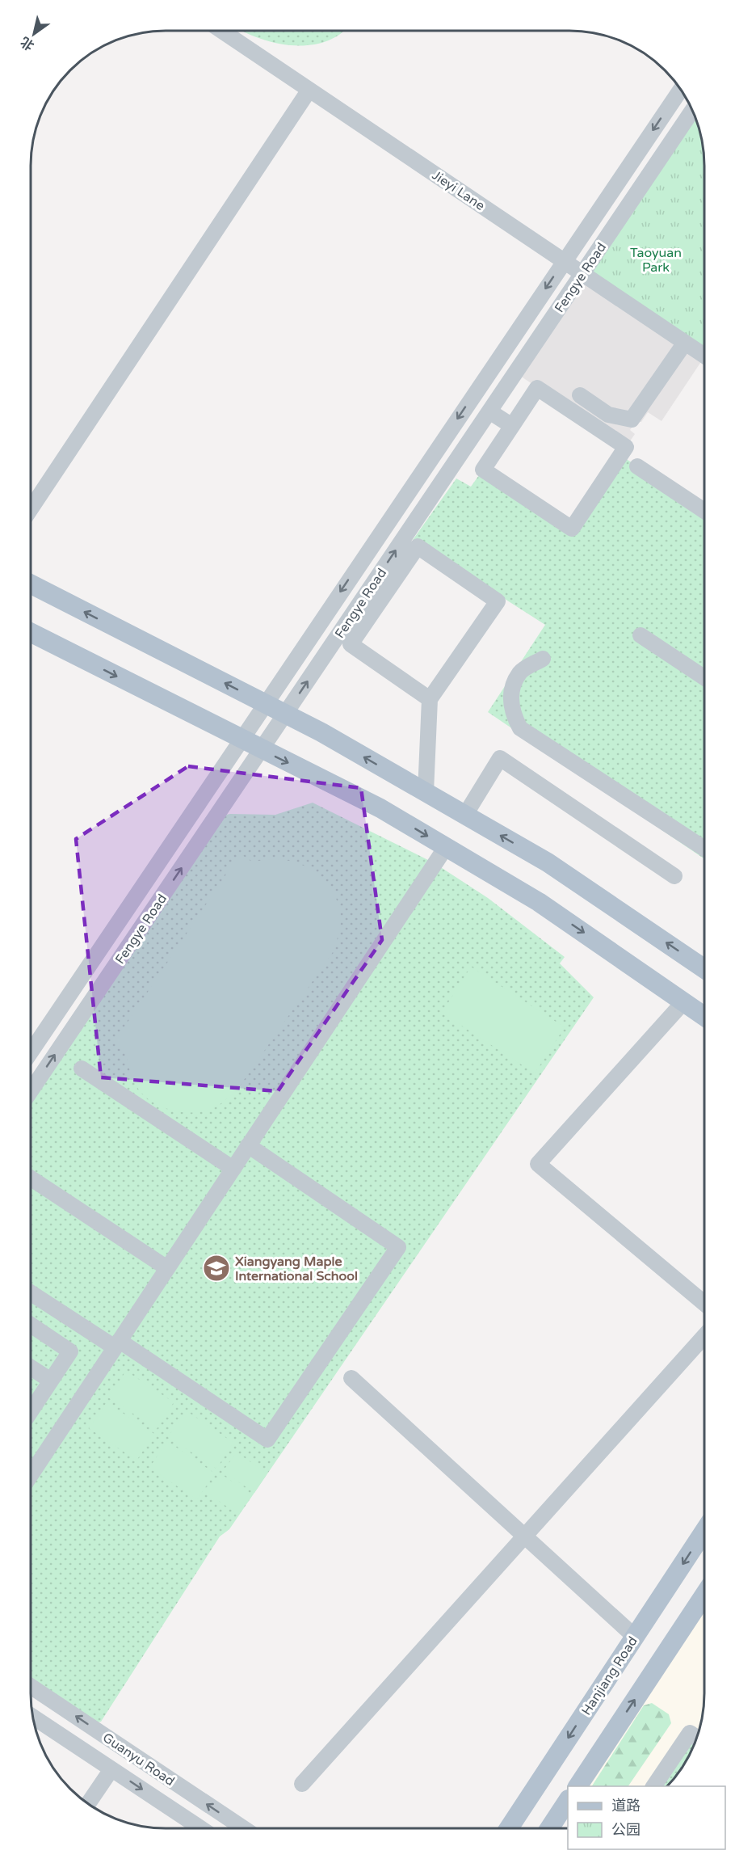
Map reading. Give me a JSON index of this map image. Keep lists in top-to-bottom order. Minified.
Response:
{"streets":{"main road":["Hanjiang Road"],"street":["Jieyi Lane","Fengye Road","Guanyu Road"]},"crossings":[["Jieyi Lane","Fengye Road"]],"parks":["Taoyuan Park"],"places":{"school or university":["Xiangyang Maple International School"]},"legend":["道路","公园"],"north":"bottom left"}
